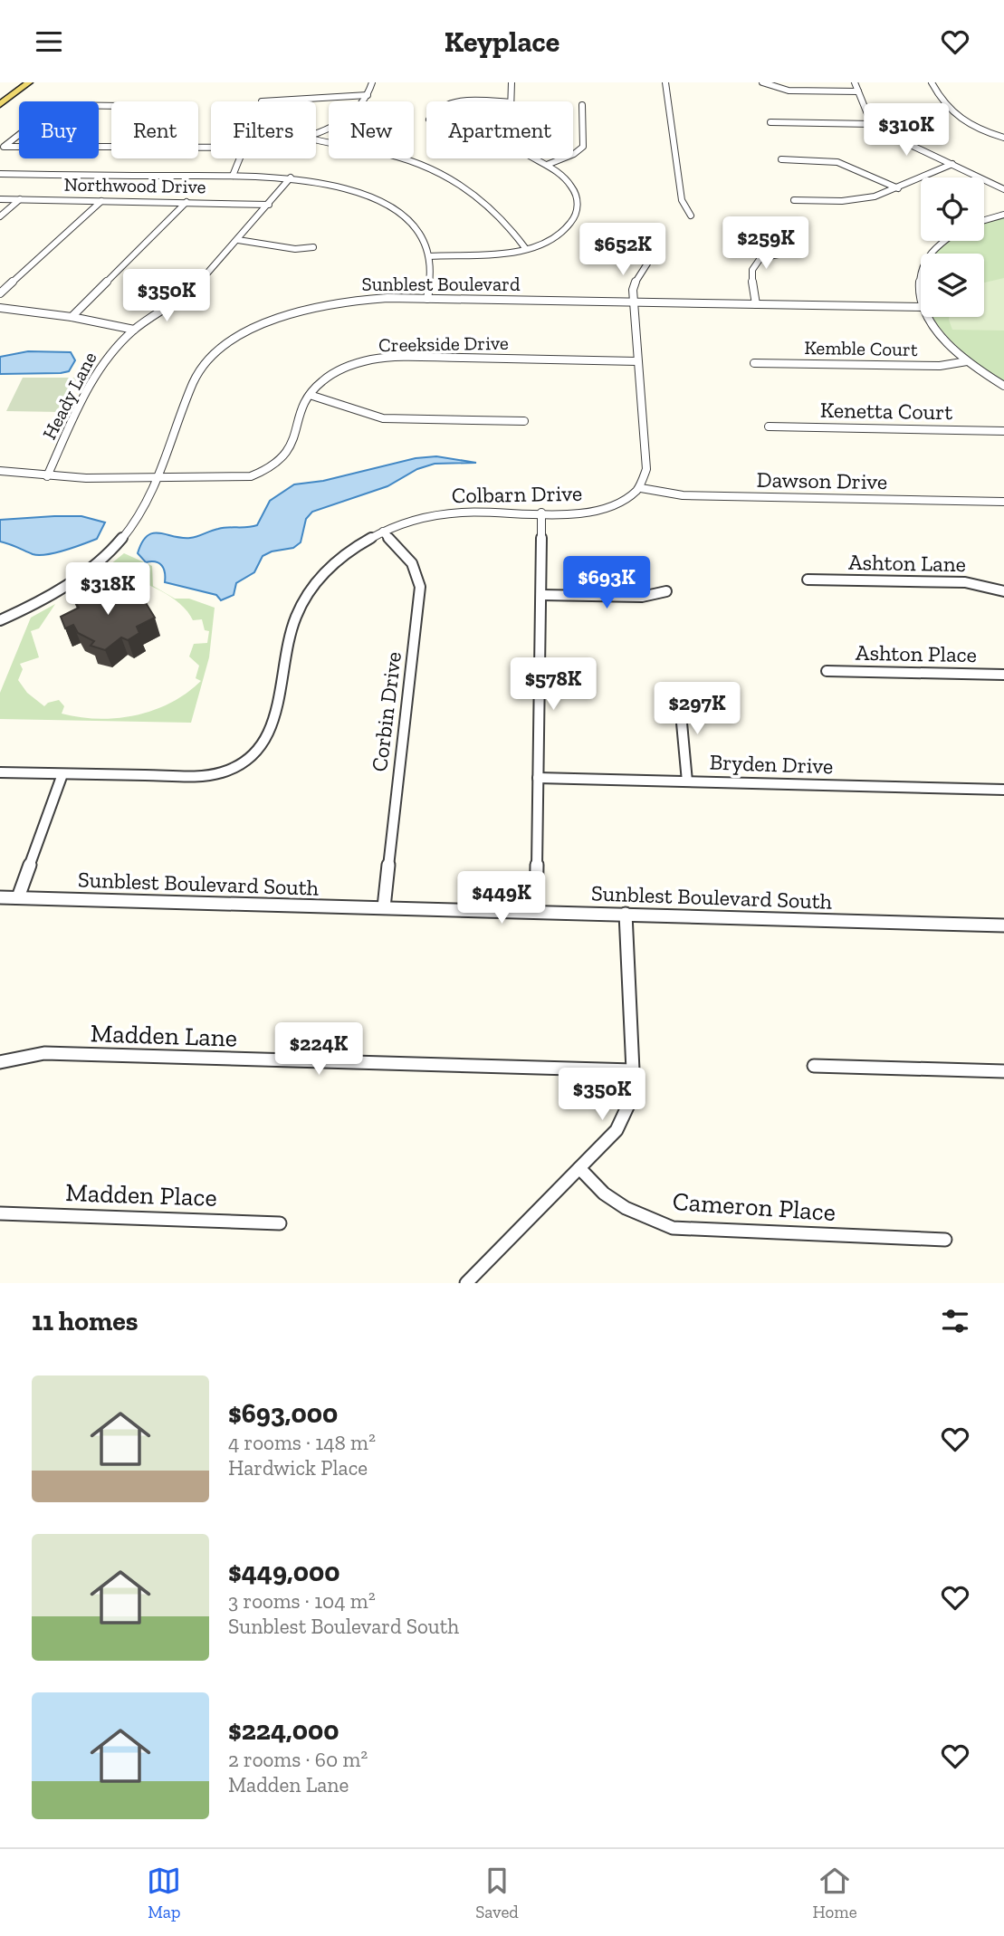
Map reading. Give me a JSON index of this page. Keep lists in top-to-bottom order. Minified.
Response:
{"streets":{"street":["Northwood Drive","Sunblest Boulevard","Creekside Drive","Kemble Court","Heady Lane","Kenetta Court","Dawson Drive","Colbarn Drive","Ashton Lane","Ashton Place","Corbin Drive","Bryden Drive","Sunblest Boulevard South","Madden Lane","Madden Place","Cameron Place"]},"crossings":[["Northwood Drive","Heady Lane"],["Sunblest Boulevard","Creekside Drive"],["Creekside Drive","Heady Lane"],["Dawson Drive","Colbarn Drive"],["Colbarn Drive","Corbin Drive"],["Corbin Drive","Sunblest Boulevard South"]],"page":{"header":"Keyplace","chip":["Buy","Rent","Filters","New","Apartment"],"price":["$310K","$259K","$652K","$350K","$693K","$318K","$578K","$297K","$449K","$224K","$350K"],"heading":"11 homes","list":[{"name":"$693,000","note":"4 rooms · 148 m² · Hardwick Place"},{"name":"$449,000","note":"3 rooms · 104 m² · Sunblest Boulevard South"},{"name":"$224,000","note":"2 rooms · 60 m² · Madden Lane"}],"tabs":["Map","Saved","Home"]}}
